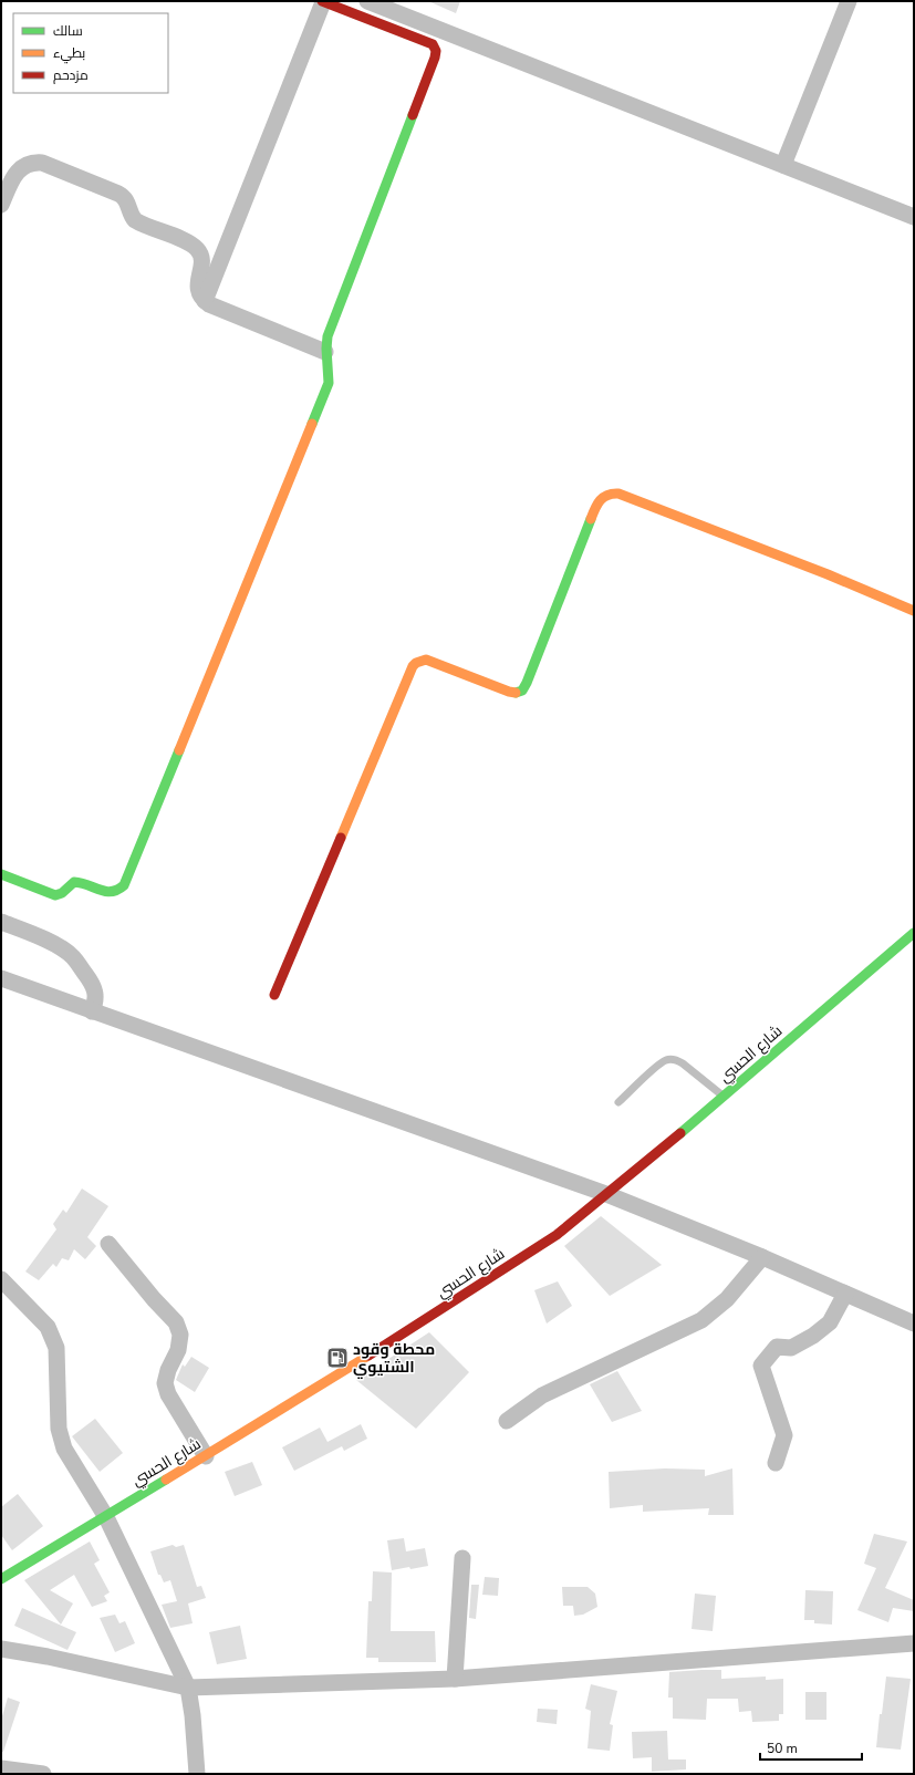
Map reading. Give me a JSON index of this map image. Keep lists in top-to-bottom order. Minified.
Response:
{"streets":{"street":["شارع الحسي"]},"places":{"fuel station":["محطة وقود الشتيوي"]},"legend":["سالك","بطيء","مزدحم"],"scale_bar":"50 m"}
